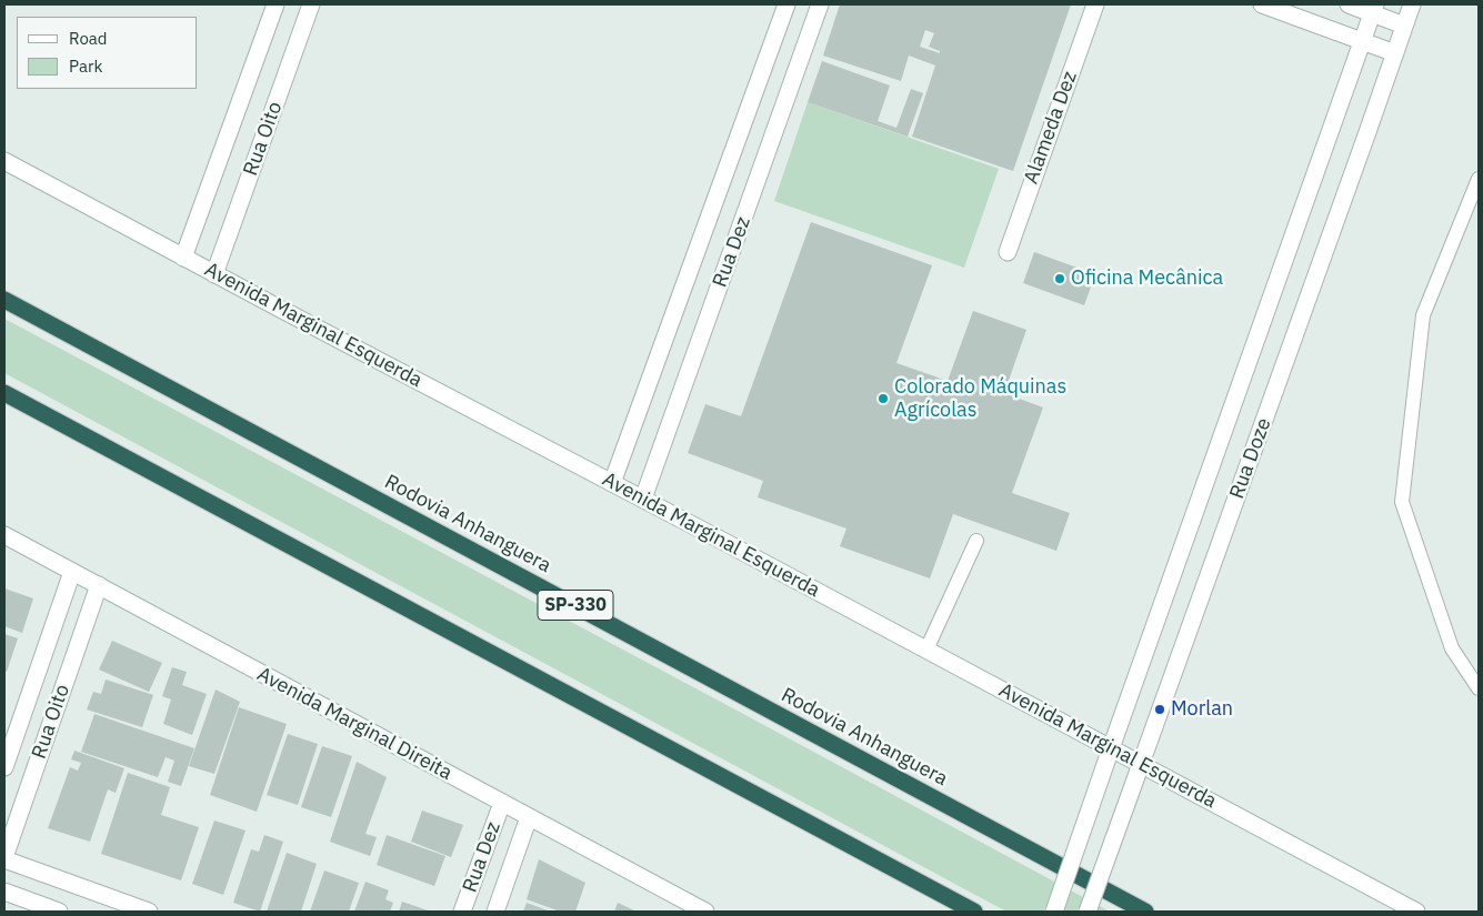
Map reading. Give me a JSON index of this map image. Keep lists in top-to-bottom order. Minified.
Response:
{"streets":{"highway":["Rodovia Anhanguera","SP-330"],"street":["Alameda Dez","Rua Oito","Rua Dez","Avenida Marginal Esquerda","Rua Doze","Avenida Marginal Direita"]},"crossings":[["Rua Oito","Avenida Marginal Esquerda"],["Rua Oito","Avenida Marginal Direita"],["Rua Dez","Avenida Marginal Esquerda"],["Rua Dez","Avenida Marginal Direita"],["Avenida Marginal Esquerda","Rua Doze"]],"places":["Oficina Mecânica","Colorado Máquinas Agrícolas","Morlan"],"legend":["Road","Park"]}
